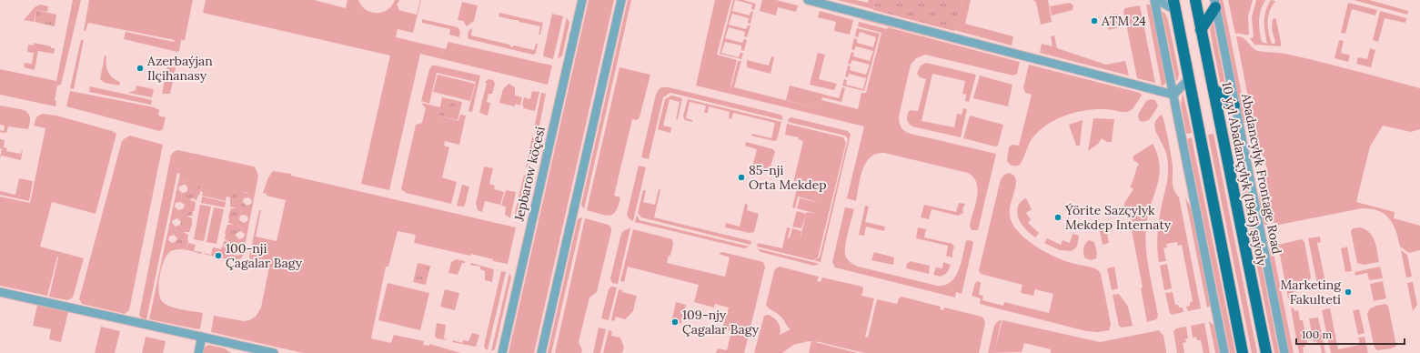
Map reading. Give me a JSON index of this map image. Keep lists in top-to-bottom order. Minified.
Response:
{"streets":{"main road":["10 ýyl Abadançylyk (1945) şaýoly"],"street":["Jepbarow köçesi","Abadancylyk Frontage Road"]},"places":["ATM 24","Azerbaýjan Ilçihanasy","85-nji Orta Mekdep","Ýörite Sazçylyk Mekdep Internaty","100-nji Çagalar Bagy","Marketing Fakulteti","109-njy Çagalar Bagy"],"scale_bar":"100 m"}
